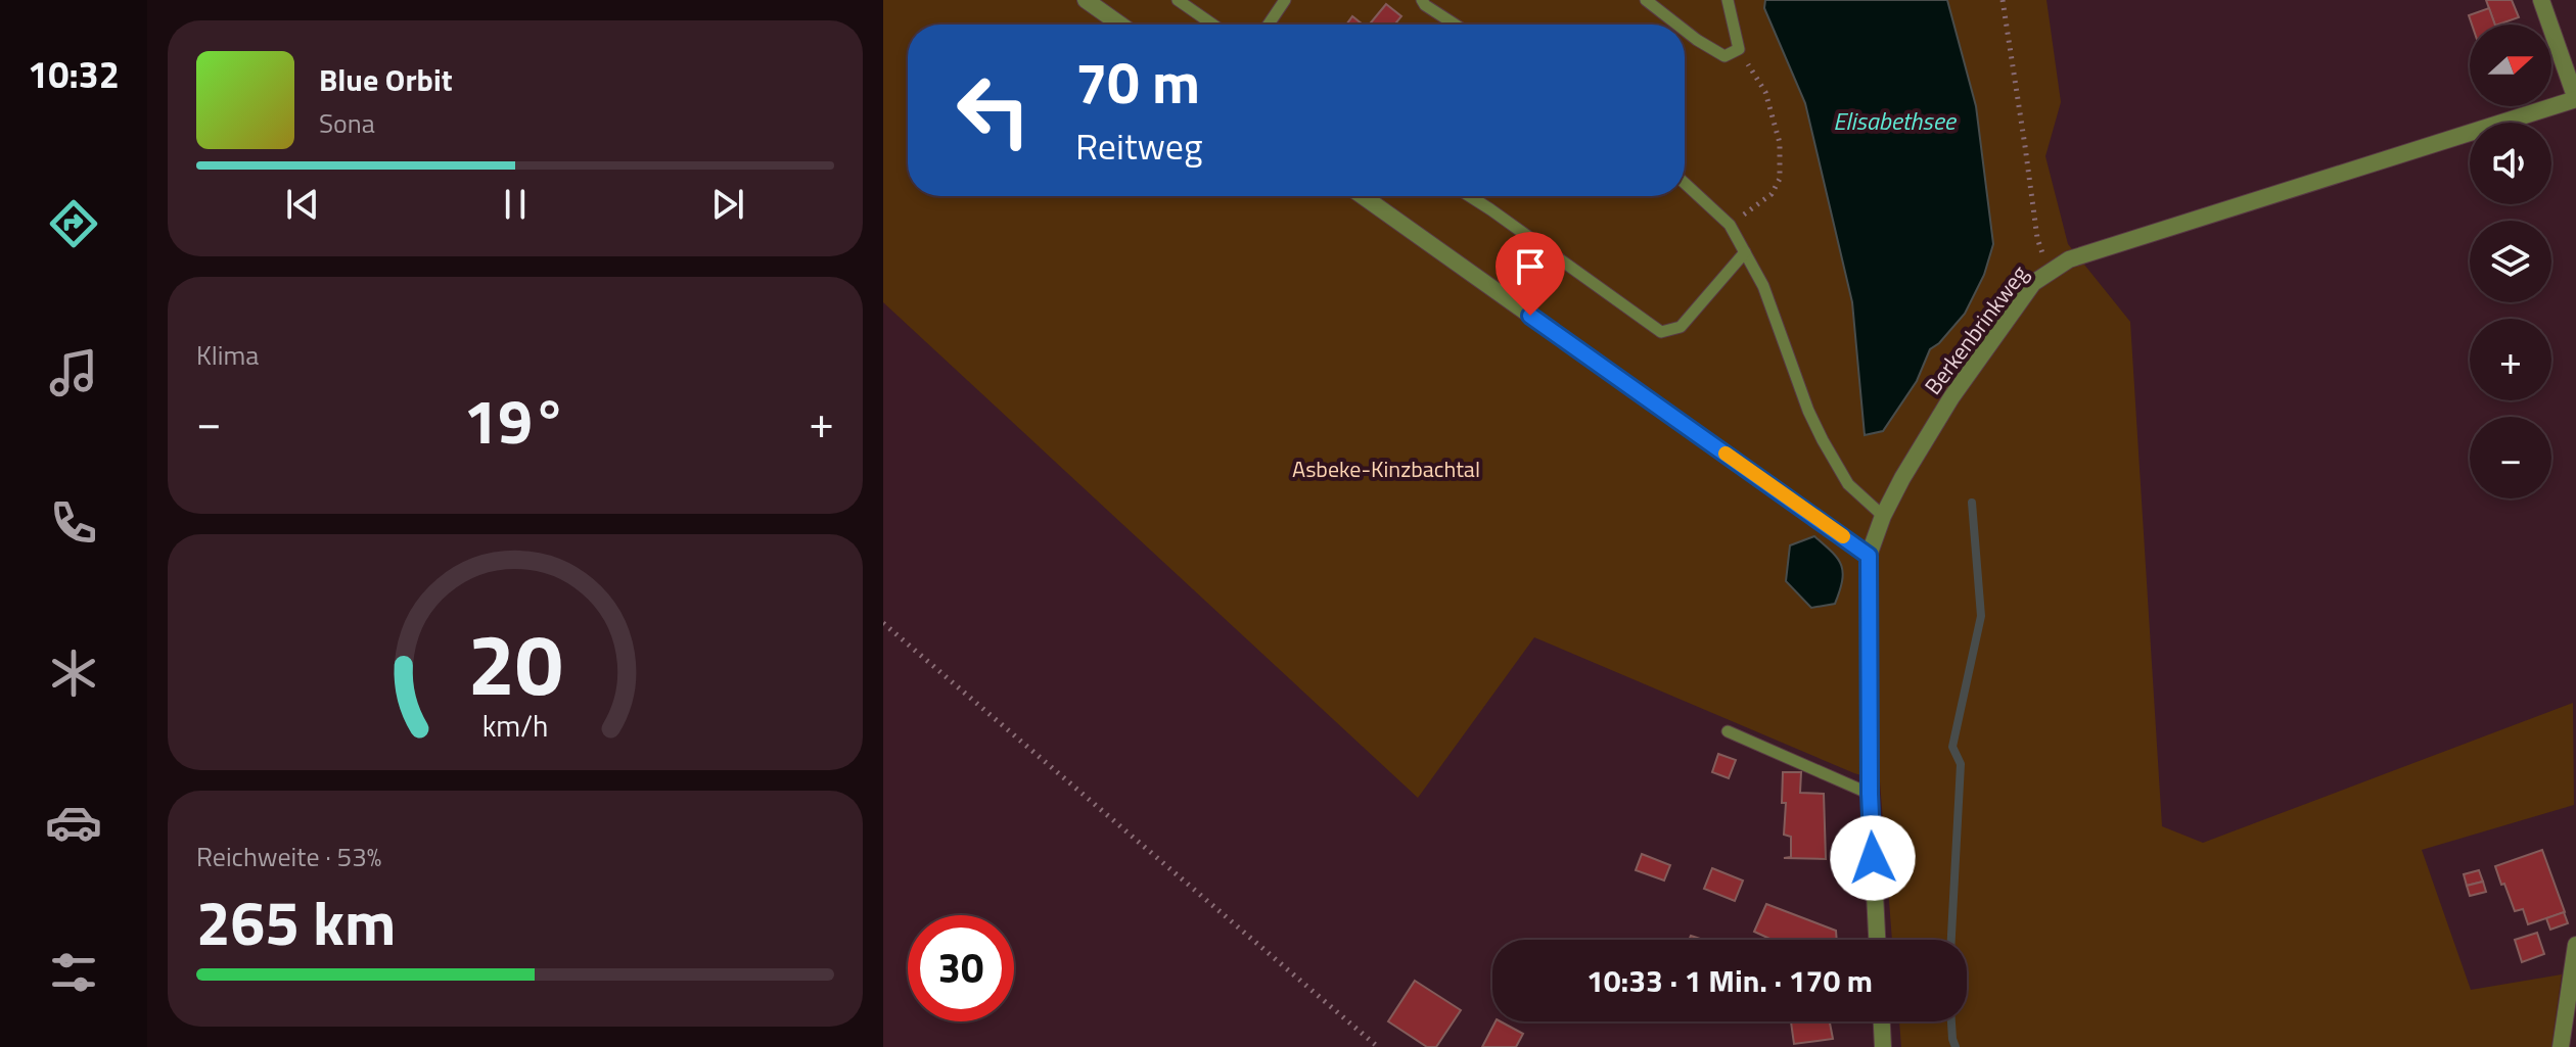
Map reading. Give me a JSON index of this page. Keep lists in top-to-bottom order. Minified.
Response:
{"streets":{"street":["Berkenbrinkweg"]},"water":["Elisabethsee"],"parks":["Asbeke-Kinzbachtal"],"north":"right","page":{"tabs":"10:32","map_buttons":["+","−"],"turn":["70 m","Reitweg"],"song":["Blue Orbit","Sona"],"tile":["Klima",["Reichweite · 53%","265 km"]],"heat":["−","19°","+"],"limit":"30","trip":"10:33 · 1 Min. · 170 m","gauge":["20","km/h"]}}
